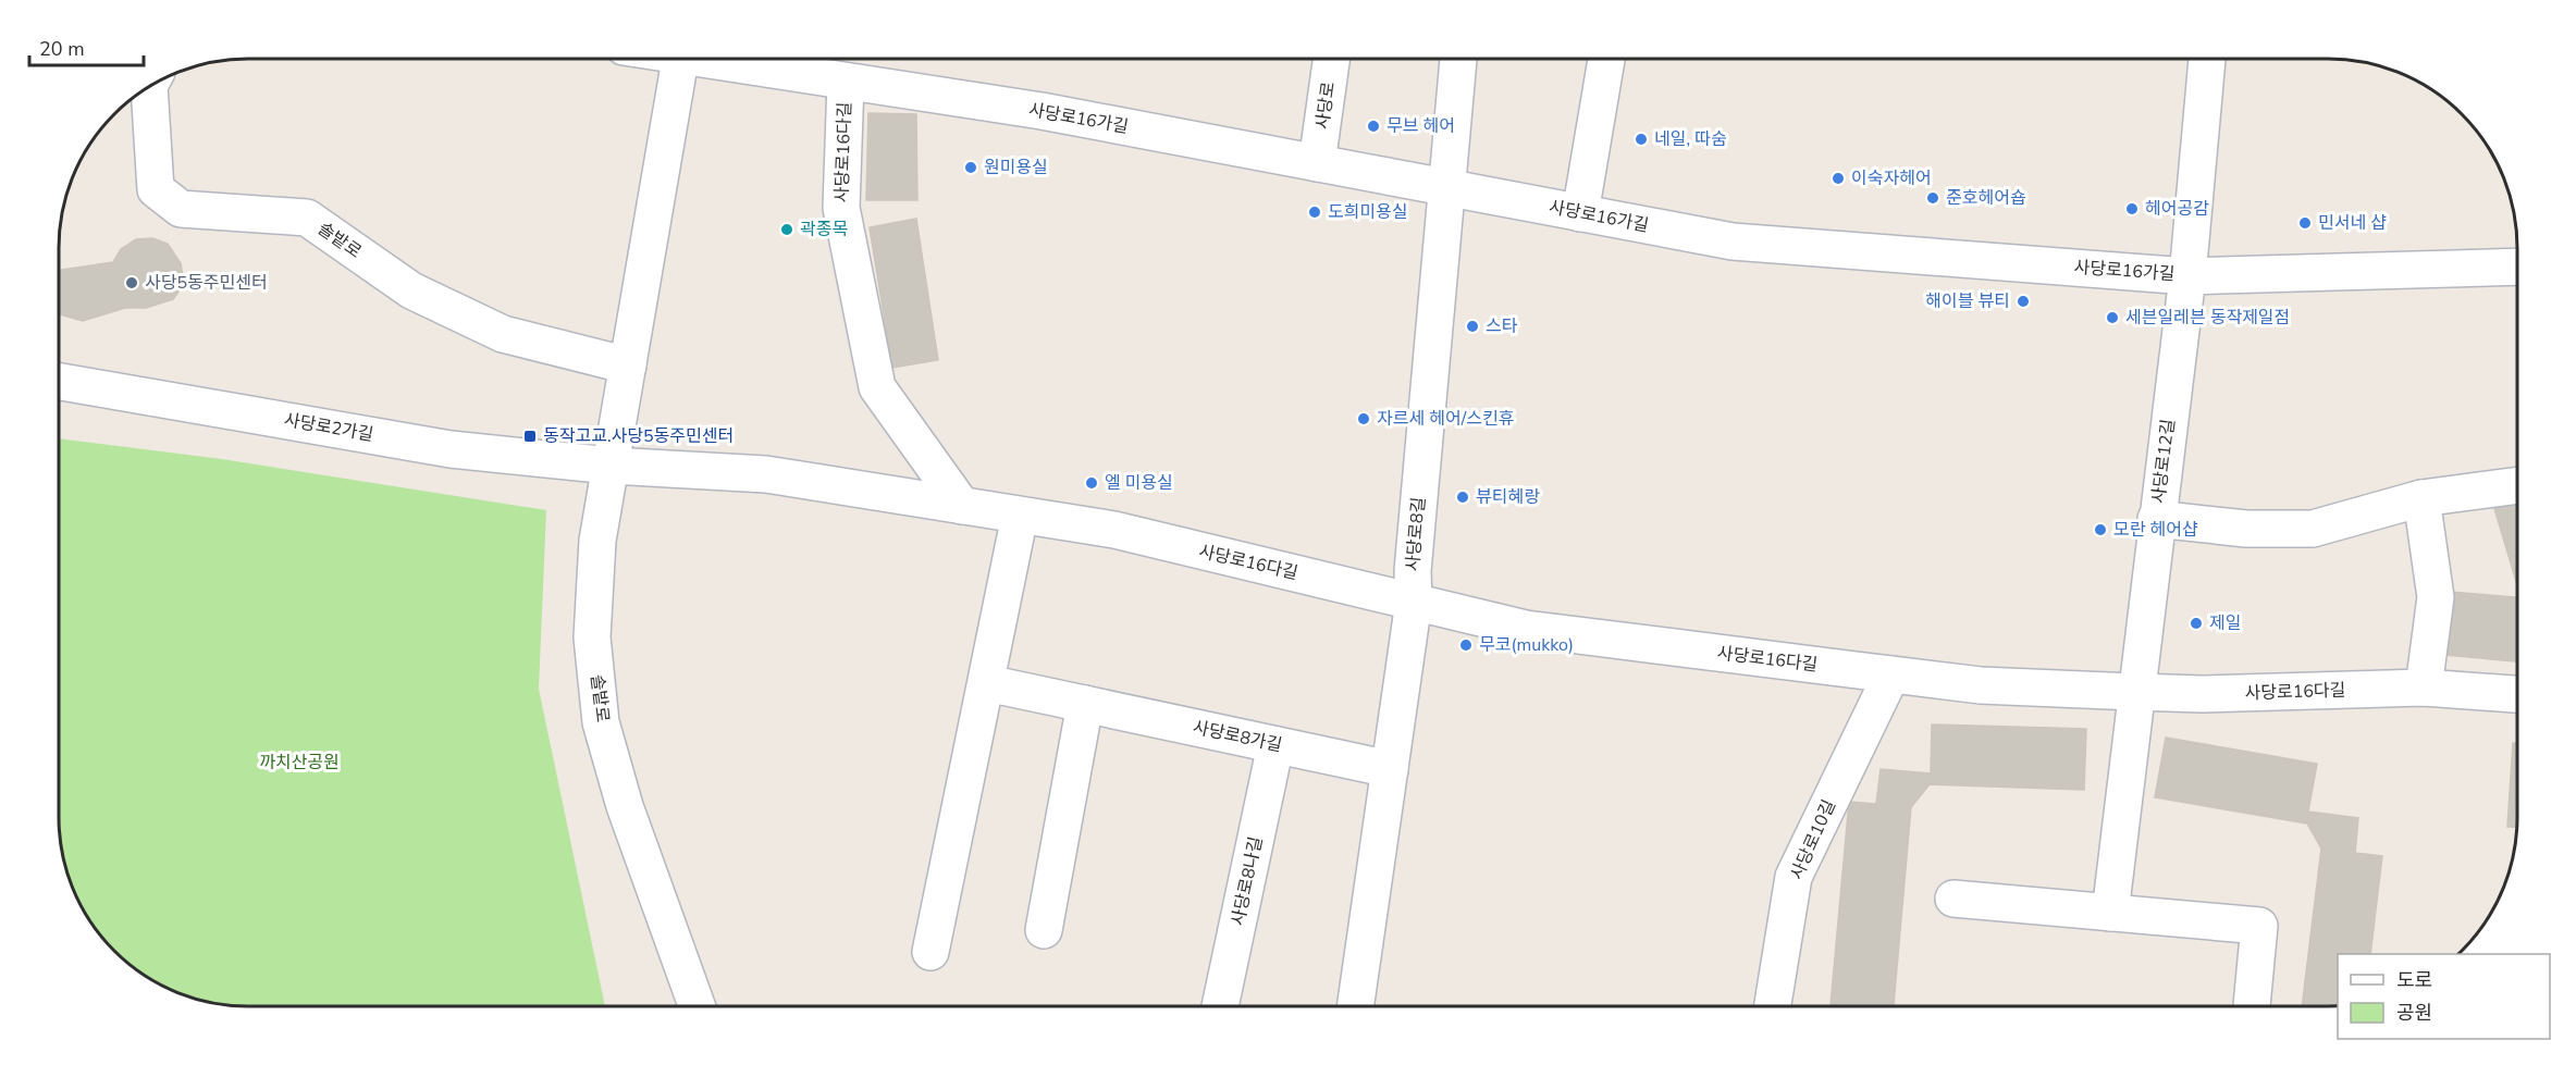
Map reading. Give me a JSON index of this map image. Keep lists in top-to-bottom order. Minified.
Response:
{"streets":{"street":["사당로","사당로16가길","사당로16다길","솔밭로","사당로2가길","사당로12길","사당로8길","사당로8가길","사당로10길","사당로8나길"]},"crossings":[["사당로","사당로16가길"],["사당로16가길","사당로16다길"],["사당로16가길","사당로12길"],["사당로16가길","사당로8길"],["사당로16다길","솔밭로"],["사당로16다길","사당로2가길"],["사당로16다길","사당로12길"],["사당로16다길","사당로8길"],["사당로16다길","사당로10길"],["솔밭로","사당로2가길"],["사당로8길","사당로8가길"],["사당로8가길","사당로8나길"]],"parks":["까치산공원"],"places":{"other":["무브 헤어","네일, 따숨","원미용실","이숙자헤어","준호헤어숍","헤어공감","도희미용실","민서네 샵","곽종목","사당5동주민센터","해이블 뷰티","세븐일레븐 동작제일점","스타","자르세 헤어/스킨휴","엘 미용실","뷰티혜랑","모란 헤어샵","제일","무코(mukko)"],"transit":["동작고교.사당5동주민센터"]},"legend":["도로","공원"],"scale_bar":"20 m"}
